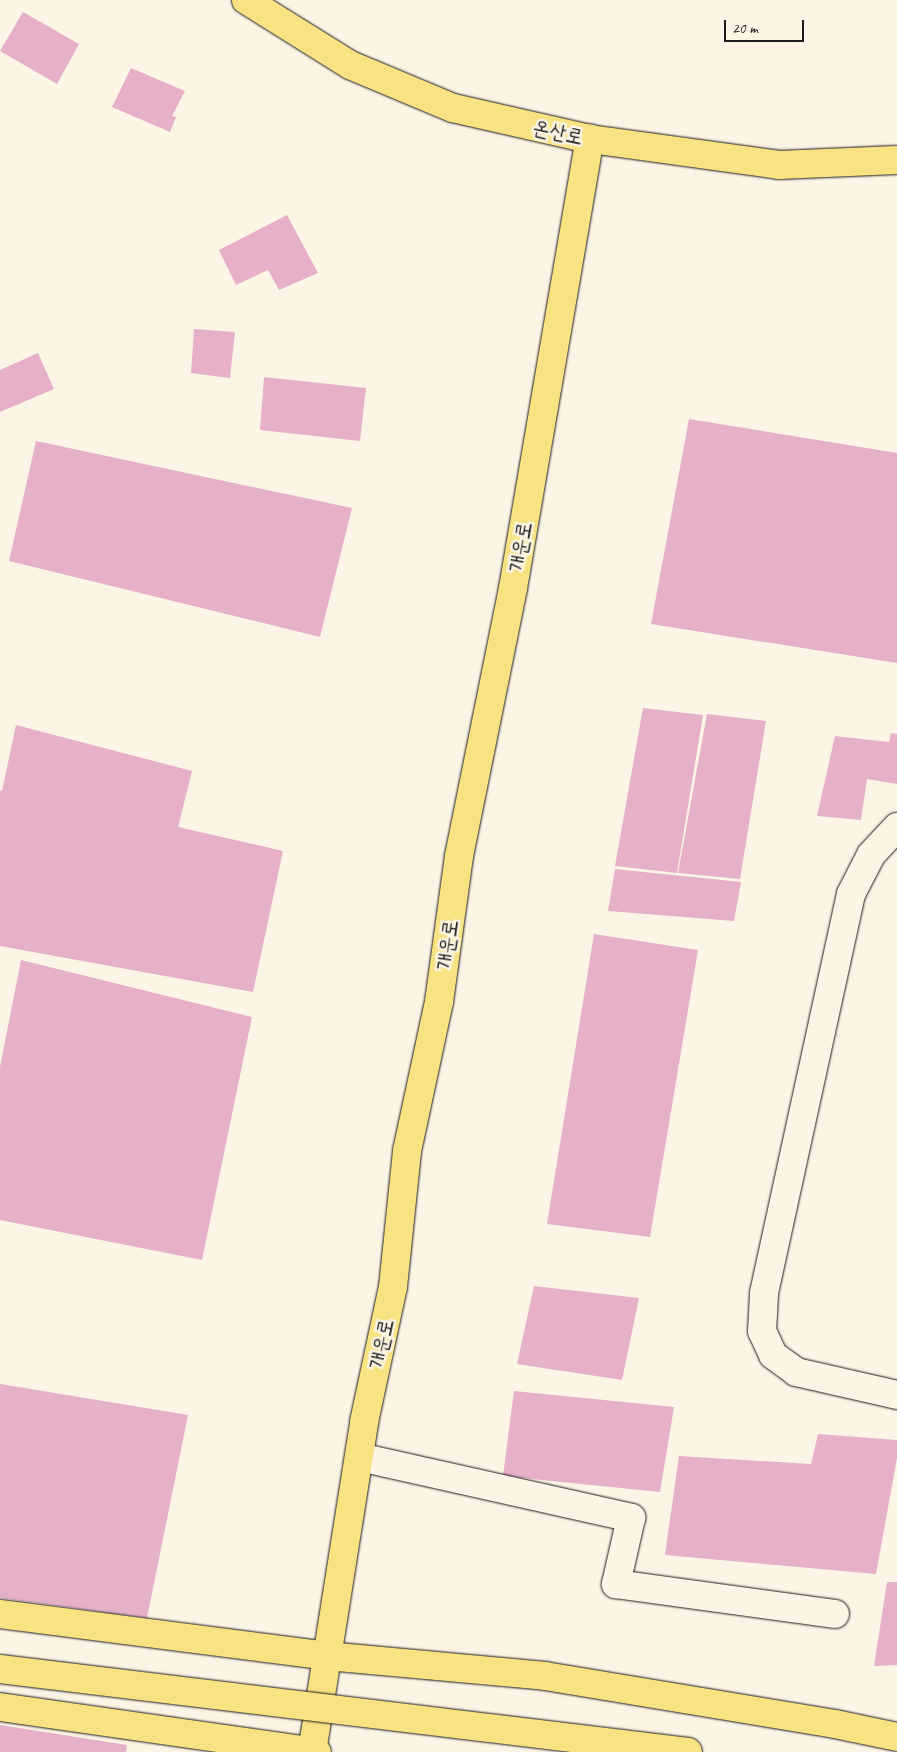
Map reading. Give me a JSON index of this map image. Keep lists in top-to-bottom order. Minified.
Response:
{"streets":{"main road":["온산로","개운로"]},"crossings":[["온산로","개운로"]],"scale_bar":"20 m"}
